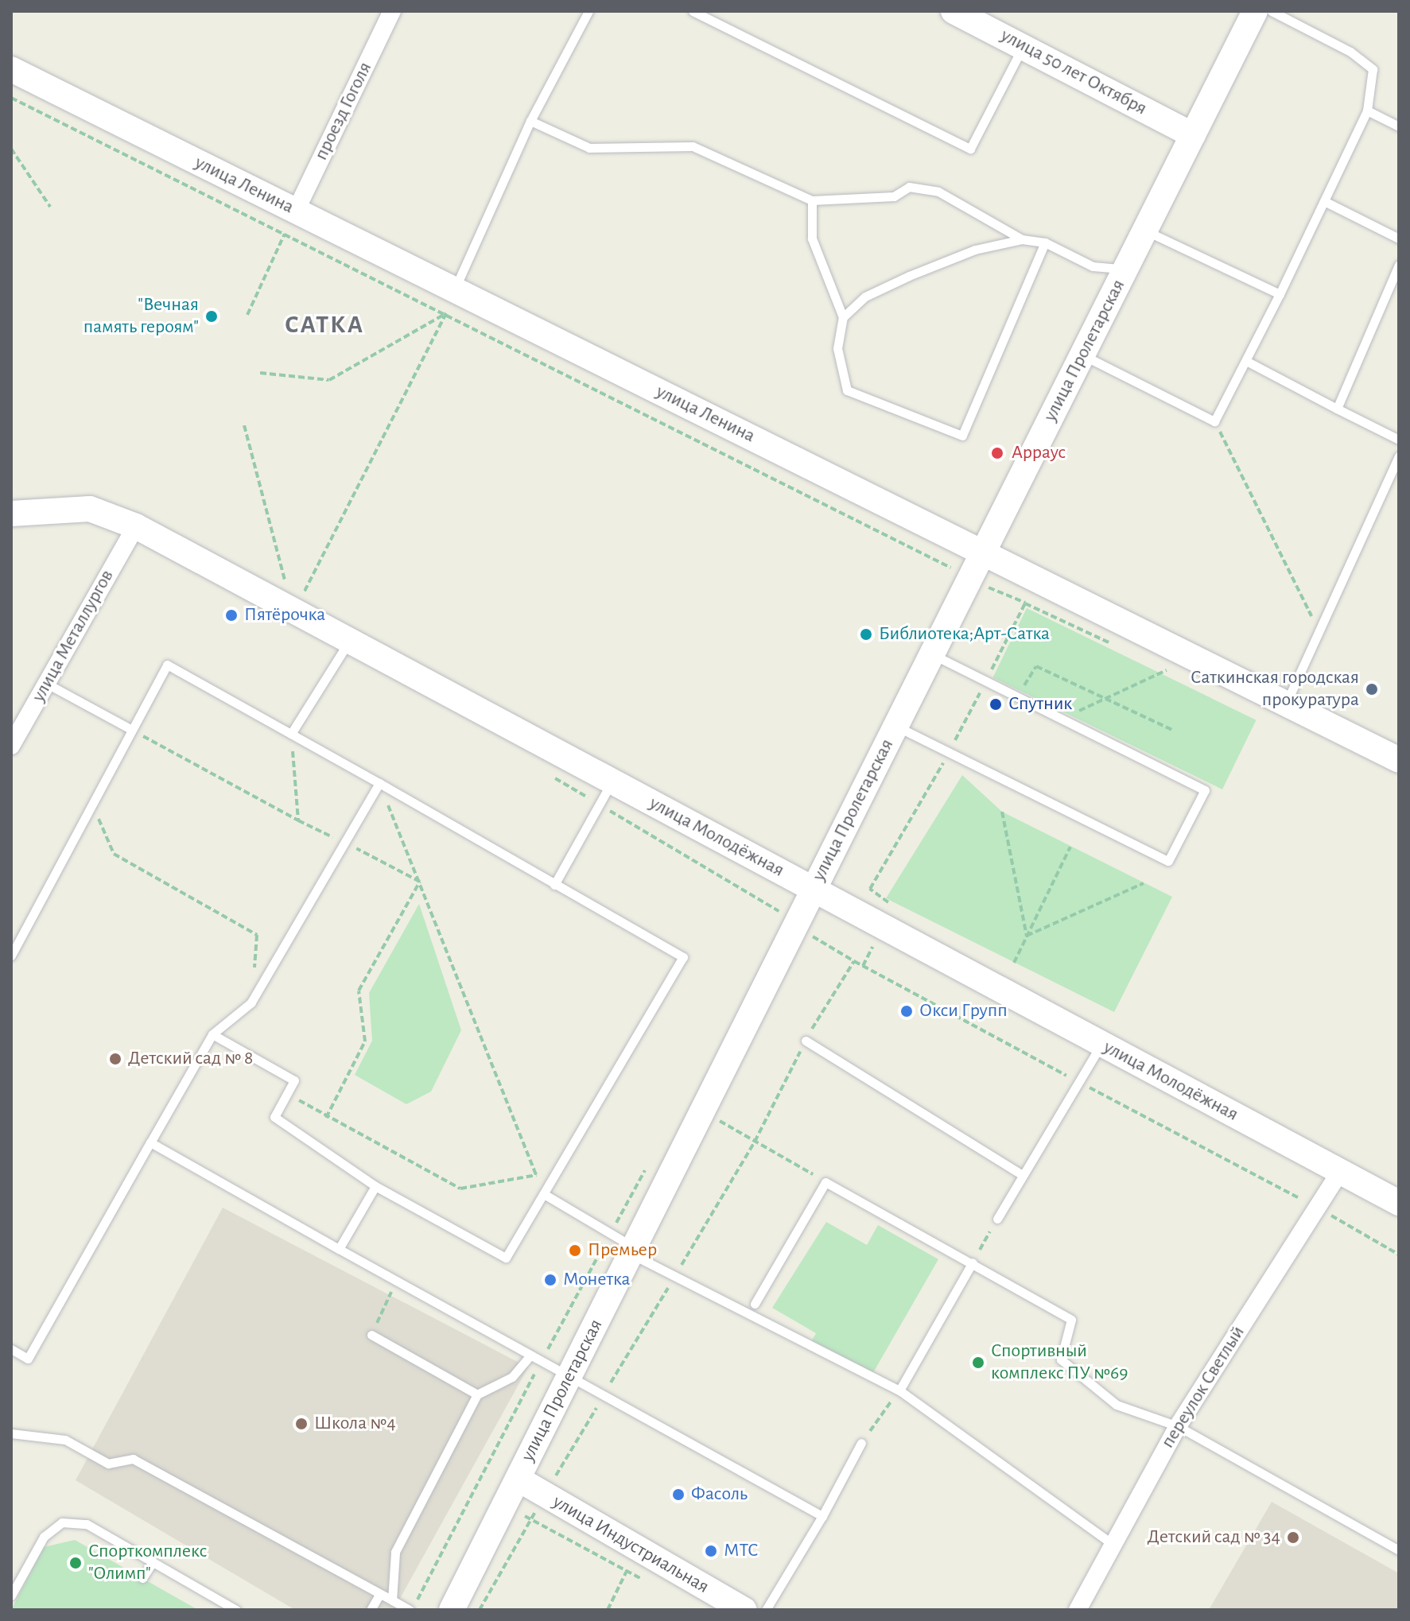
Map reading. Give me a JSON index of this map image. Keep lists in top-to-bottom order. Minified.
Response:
{"streets":{"main road":["улица 50 лет Октября","улица Ленина","улица Пролетарская","улица Молодёжная","улица Индустриальная"],"street":["проезд Гоголя","улица Металлургов","переулок Светлый"]},"crossings":[["улица 50 лет Октября","улица Пролетарская"],["проезд Гоголя","улица Ленина"],["улица Ленина","улица Пролетарская"],["улица Пролетарская","улица Молодёжная"],["улица Пролетарская","улица Индустриальная"],["улица Металлургов","улица Молодёжная"],["улица Молодёжная","переулок Светлый"]],"districts":["САТКА"],"places":["\"Вечная память героям\"","Арраус","Пятёрочка","Библиотека;Арт-Сатка","Саткинская городская прокуратура","Спутник","Окси Групп","Детский сад № 8","Премьер","Монетка","Спортивный комплекс ПУ №69","Школа №4","Фасоль","Детский сад № 34","МТС","Спорткомплекс \"Олимп\""]}
